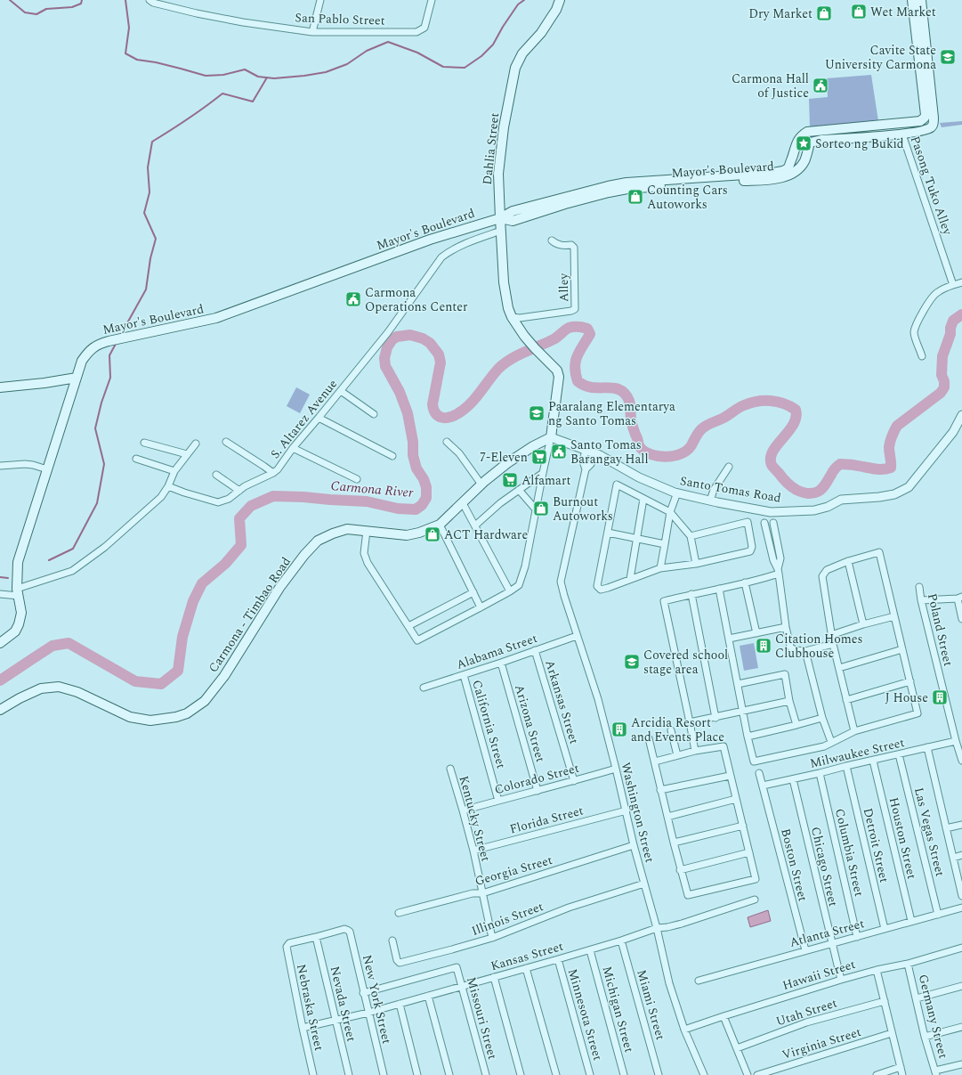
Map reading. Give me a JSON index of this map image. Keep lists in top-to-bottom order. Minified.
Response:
{"streets":{"main road":["Dahlia Street","Mayor's Boulevard","Carmona - Timbao Road"],"street":["San Pablo Street","Pasong Tuko Alley","Alley","S. Altarez Avenue","Santo Tomas Road","Poland Street","Alabama Street","Arkansas Street","Arizona Street","California Street","Milwaukee Street","Colorado Street","Washington Street","Kentucky Street","Florida Street","Las Vegas Street","Houston Street","Detroit Street","Columbia Street","Boston Street","Chicago Street","Georgia Street","Illinois Street","Atlanta Street","Kansas Street","Hawaii Street","New York Street","Nevada Street","Miami Street","Nebraska Street","Michigan Street","Utah Street","Minnesota Street","Germany Street","Missouri Street","Virginia Street"]},"crossings":[["Dahlia Street","Mayor's Boulevard"],["Dahlia Street","Alley"],["Dahlia Street","S. Altarez Avenue"],["Dahlia Street","Santo Tomas Road"],["Dahlia Street","Carmona - Timbao Road"],["Mayor's Boulevard","Pasong Tuko Alley"],["Santo Tomas Road","Carmona - Timbao Road"],["Santo Tomas Road","Washington Street"],["Poland Street","Milwaukee Street"],["Alabama Street","Arkansas Street"],["Alabama Street","Arizona Street"],["Alabama Street","California Street"],["Alabama Street","Washington Street"],["Arkansas Street","Colorado Street"],["Arizona Street","Colorado Street"],["California Street","Colorado Street"],["Milwaukee Street","Las Vegas Street"],["Milwaukee Street","Houston Street"],["Milwaukee Street","Detroit Street"],["Milwaukee Street","Columbia Street"],["Milwaukee Street","Boston Street"],["Milwaukee Street","Chicago Street"],["Colorado Street","Washington Street"],["Colorado Street","Kentucky Street"],["Washington Street","Florida Street"],["Washington Street","Georgia Street"],["Washington Street","Illinois Street"],["Washington Street","Kansas Street"],["Washington Street","Hawaii Street"],["Kentucky Street","Florida Street"],["Kentucky Street","Georgia Street"],["Kentucky Street","Illinois Street"],["Las Vegas Street","Atlanta Street"],["Houston Street","Atlanta Street"],["Detroit Street","Atlanta Street"],["Columbia Street","Atlanta Street"],["Boston Street","Atlanta Street"],["Chicago Street","Atlanta Street"],["Chicago Street","Hawaii Street"],["Kansas Street","New York Street"],["Kansas Street","Nevada Street"],["Kansas Street","Miami Street"],["Kansas Street","Nebraska Street"],["Kansas Street","Michigan Street"],["Kansas Street","Minnesota Street"],["Kansas Street","Missouri Street"],["Hawaii Street","Germany Street"],["New York Street","Nevada Street"],["New York Street","Nebraska Street"],["New York Street","Missouri Street"],["Nevada Street","Nebraska Street"]],"water":["Carmona River"],"places":{"shop":["Wet Market","Dry Market","Counting Cars Autoworks","Burnout Autoworks","ACT Hardware"],"school or university":["Cavite State University Carmona","Paaralang Elementarya ng Santo Tomas","Covered school stage area"],"public building":["Carmona Hall of Justice","Carmona Operations Center","Santo Tomas Barangay Hall"],"place":["Sorteo ng Bukid"],"supermarket":["7-Eleven","Alfamart"],"building":["Citation Homes Clubhouse","J House","Arcidia Resort and Events Place"]}}
